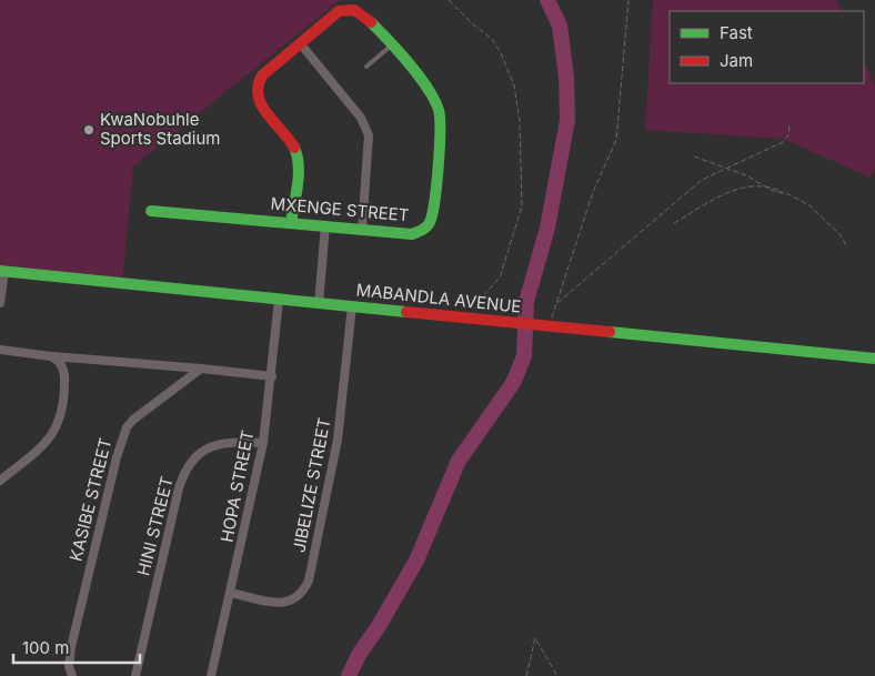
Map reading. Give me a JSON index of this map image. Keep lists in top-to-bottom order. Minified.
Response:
{"streets":{"street":["MXENGE STREET","MABANDLA AVENUE","JIBELIZE STREET","HOPA STREET","KASIBE STREET","HINI STREET"]},"crossings":[["MABANDLA AVENUE","JIBELIZE STREET"],["MABANDLA AVENUE","HOPA STREET"],["JIBELIZE STREET","HOPA STREET"],["HOPA STREET","HINI STREET"]],"places":["KwaNobuhle Sports Stadium"],"legend":["Fast","Jam"],"scale_bar":"100 m"}
